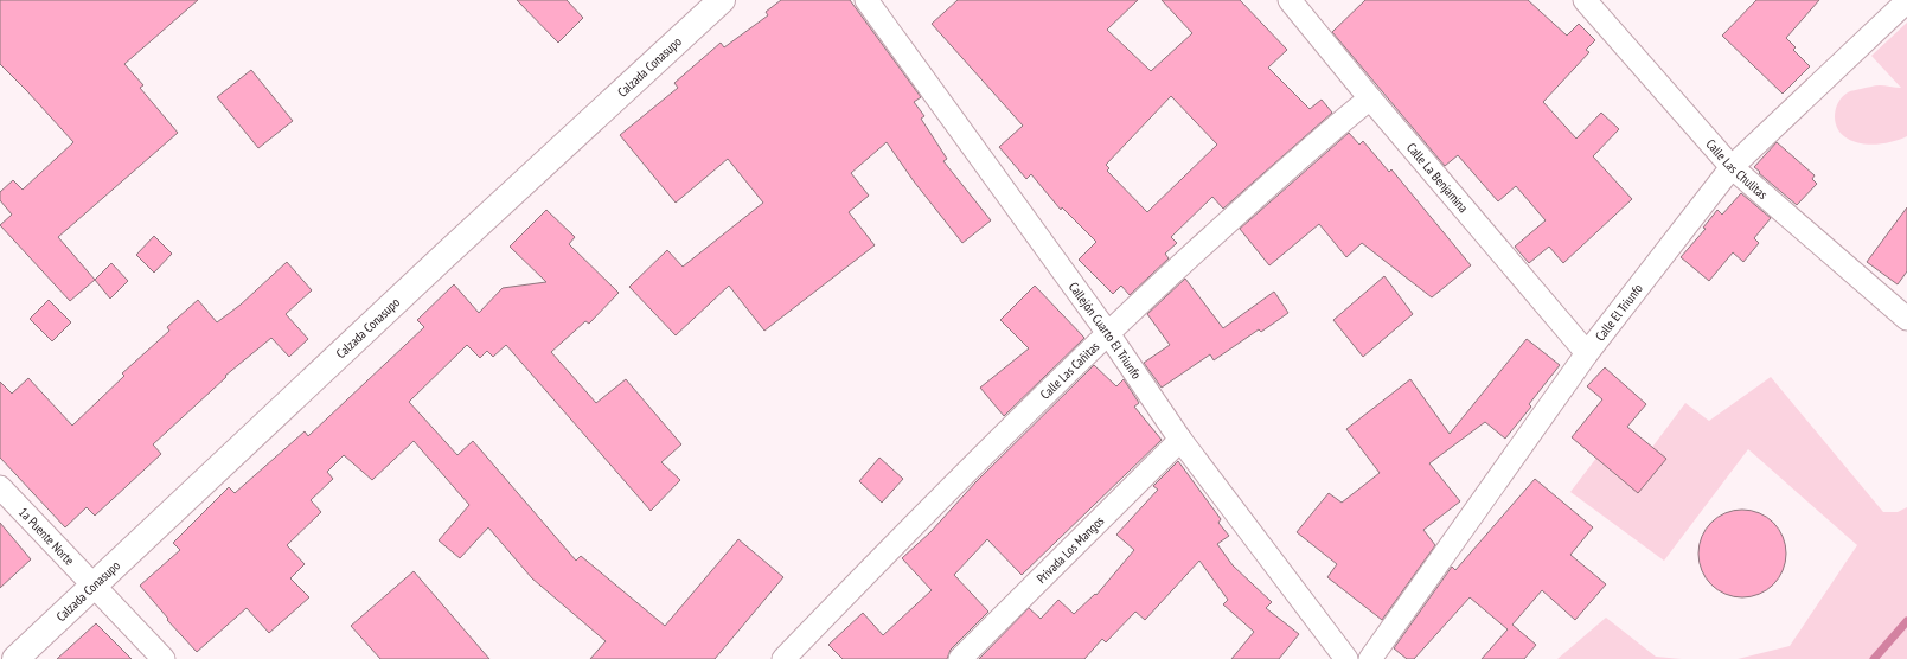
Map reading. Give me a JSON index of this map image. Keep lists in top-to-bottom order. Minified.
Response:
{"streets":{"street":["Calzada Conasupo","Calle Las Chulitas","Calle La Benjamina","Calle El Triunfo","Callejón Cuarto El Triunfo","Calle Las Cañitas","1a Puente Norte","Privada Los Mangos"]},"crossings":[["Calzada Conasupo","1a Puente Norte"],["Calle Las Chulitas","Calle El Triunfo"],["Calle La Benjamina","Calle El Triunfo"],["Calle La Benjamina","Calle Las Cañitas"],["Callejón Cuarto El Triunfo","Calle Las Cañitas"],["Callejón Cuarto El Triunfo","Privada Los Mangos"]]}
